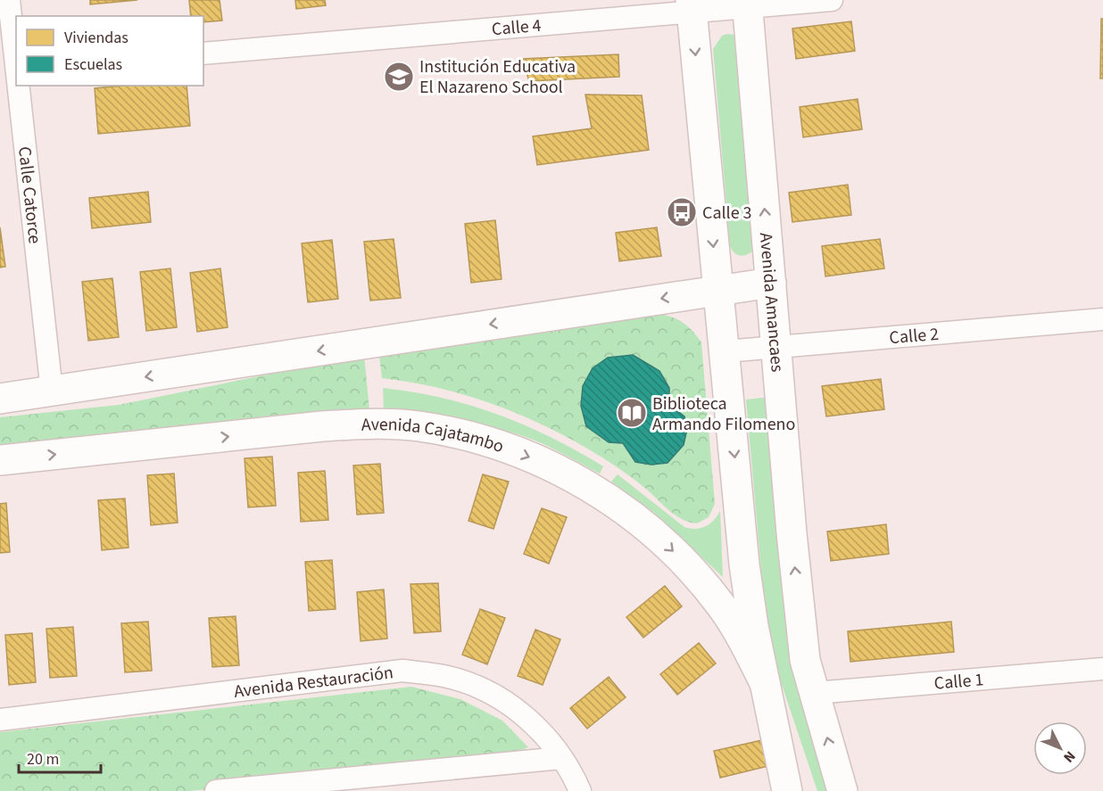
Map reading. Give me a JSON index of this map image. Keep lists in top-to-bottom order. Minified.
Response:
{"streets":{"street":["Calle 4","Calle Catorce","Avenida Amancaes","Calle 2","Avenida Cajatambo","Avenida Restauración","Calle 1"]},"crossings":[["Calle 4","Avenida Amancaes"],["Avenida Amancaes","Calle 2"],["Avenida Amancaes","Calle 1"]],"places":{"school or university":["Institución Educativa El Nazareno School"],"bus stop":["Calle 3"],"library":["Biblioteca Armando Filomeno"]},"legend":["Viviendas","Escuelas"],"scale_bar":"20 m","north":"bottom right"}
